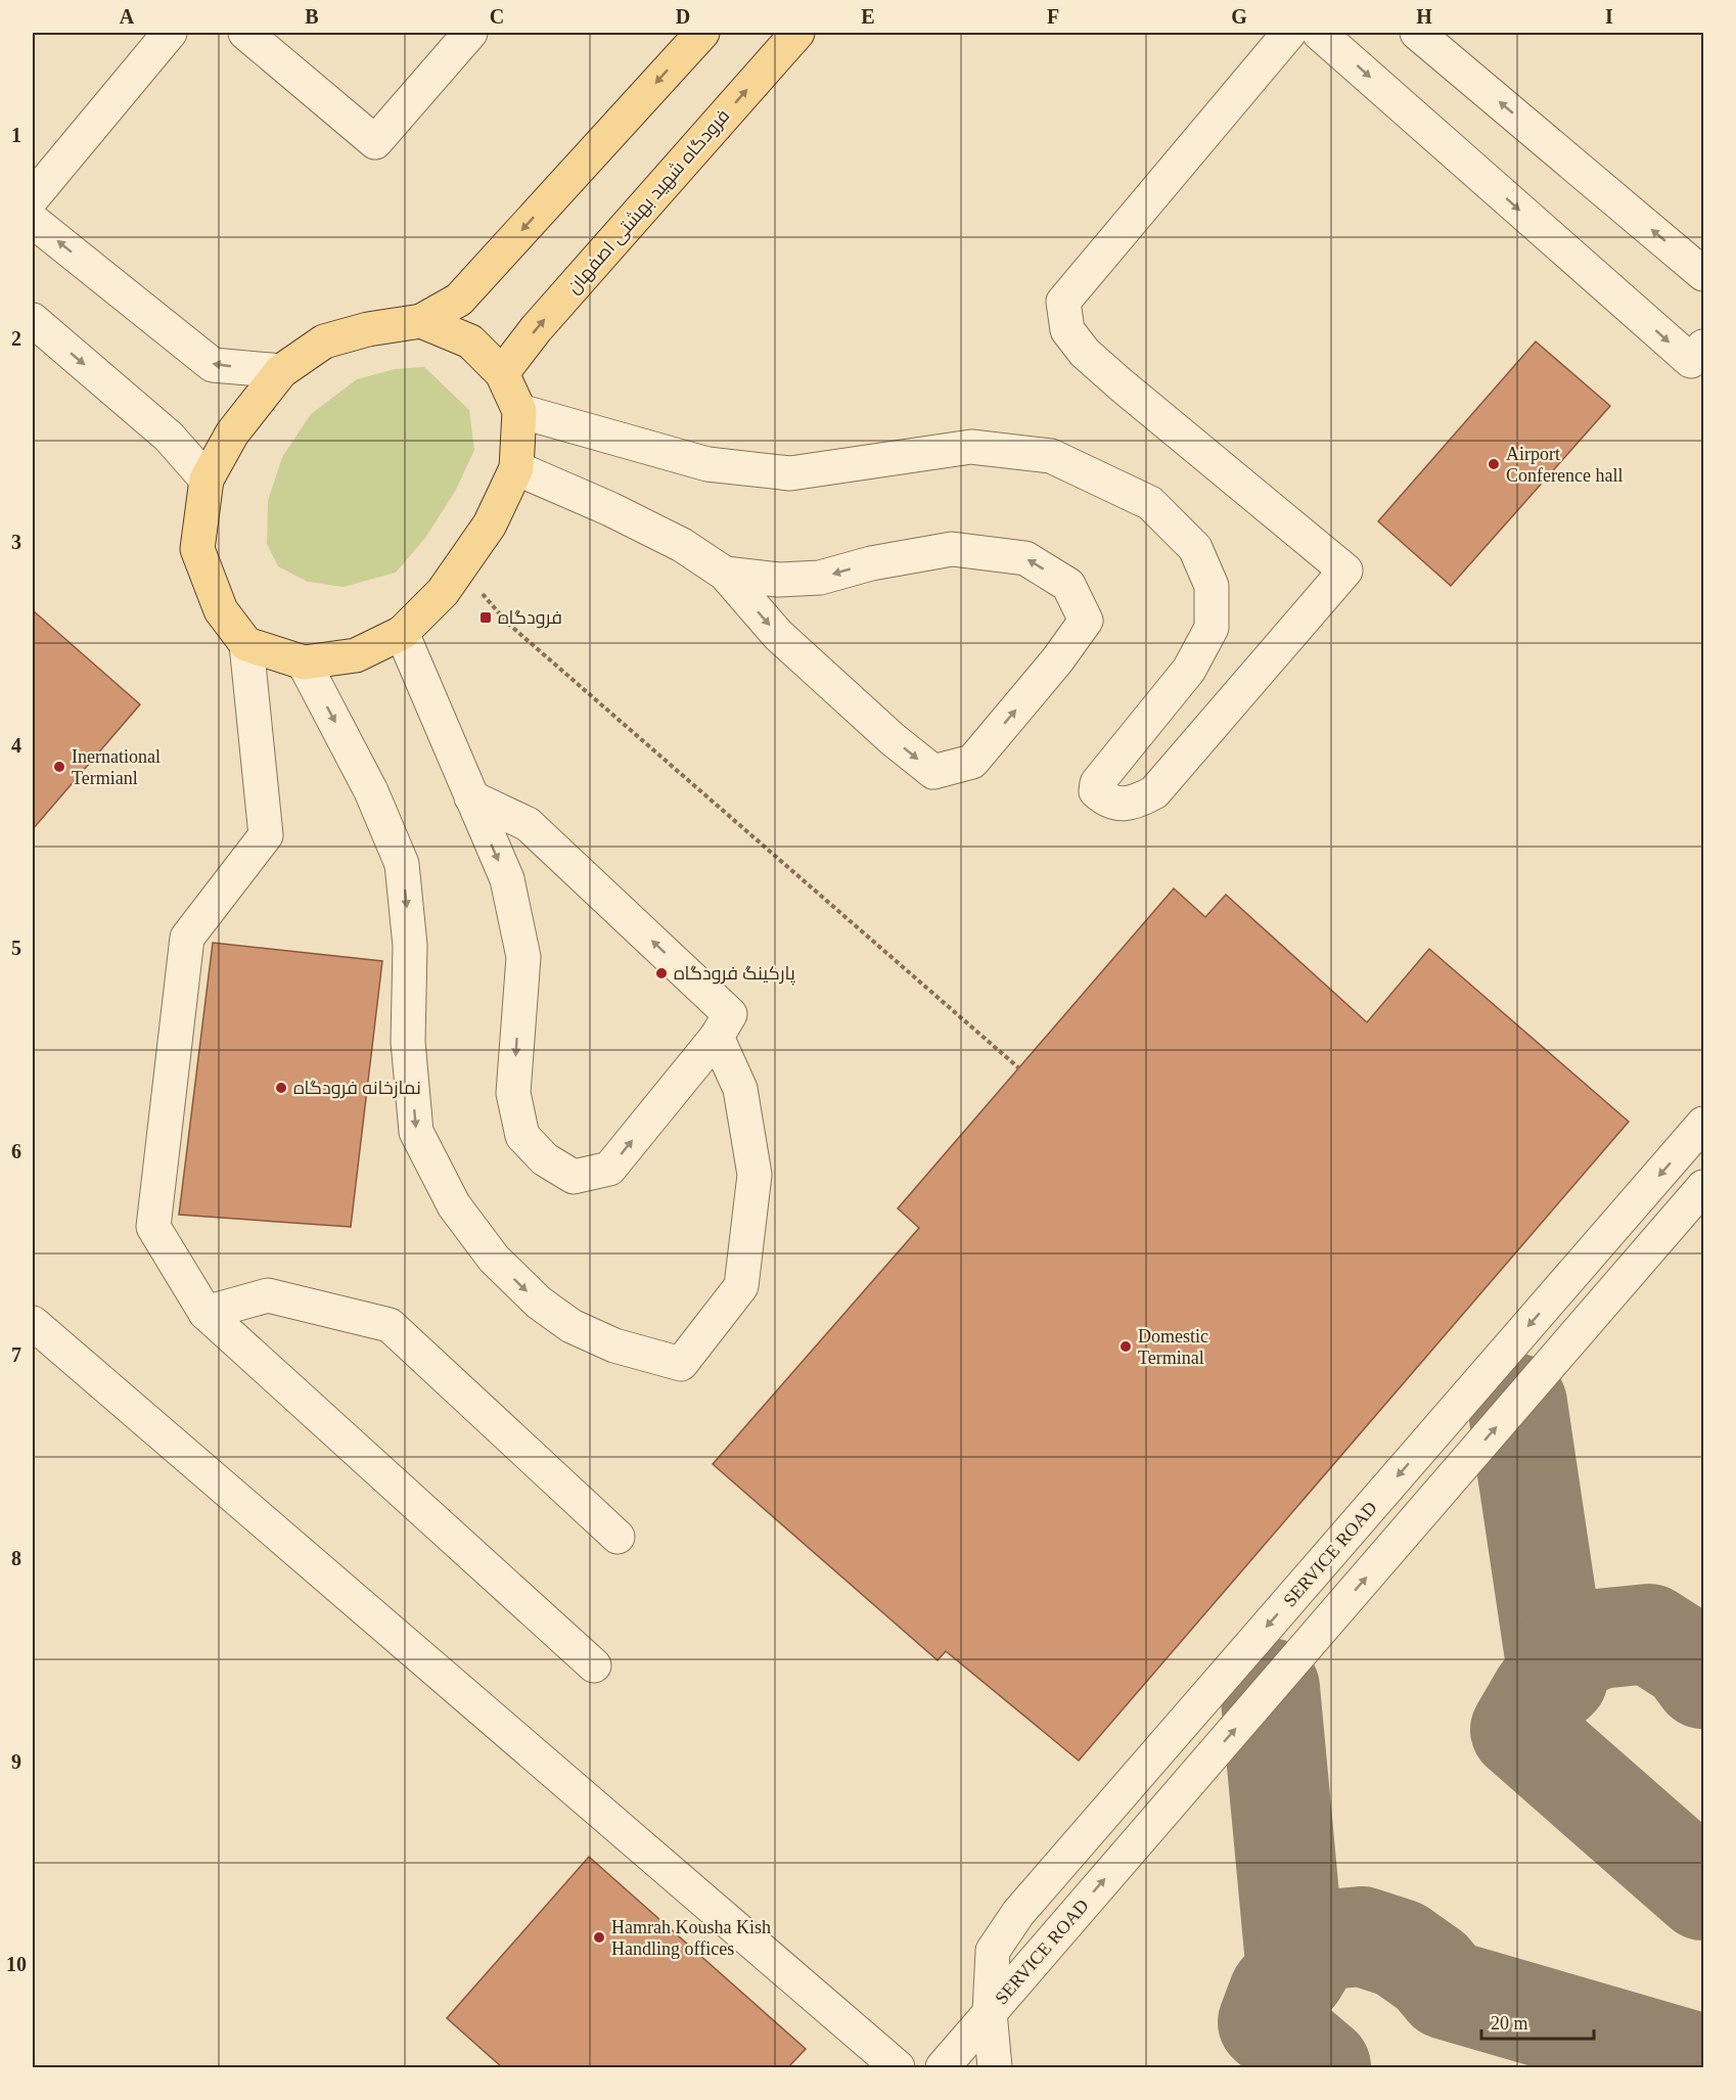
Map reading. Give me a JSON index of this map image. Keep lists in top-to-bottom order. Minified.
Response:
{"streets":{"main road":["فرودگاه شهید بهشتی اصفهان"],"street":["SERVICE ROAD"]},"places":{"other":["Airport Conference hall","Inernational Termianl","پارکینگ فرودگاه","نمازخانه فرودگاه","Domestic Terminal","Hamrah Kousha Kish Handling offices"],"transit":["فرودگاه"]},"scale_bar":"20 m","grid":{"columns":["A","B","C","D","E","F","G","H","I"],"rows":["1","2","3","4","5","6","7","8","9","10"]}}
